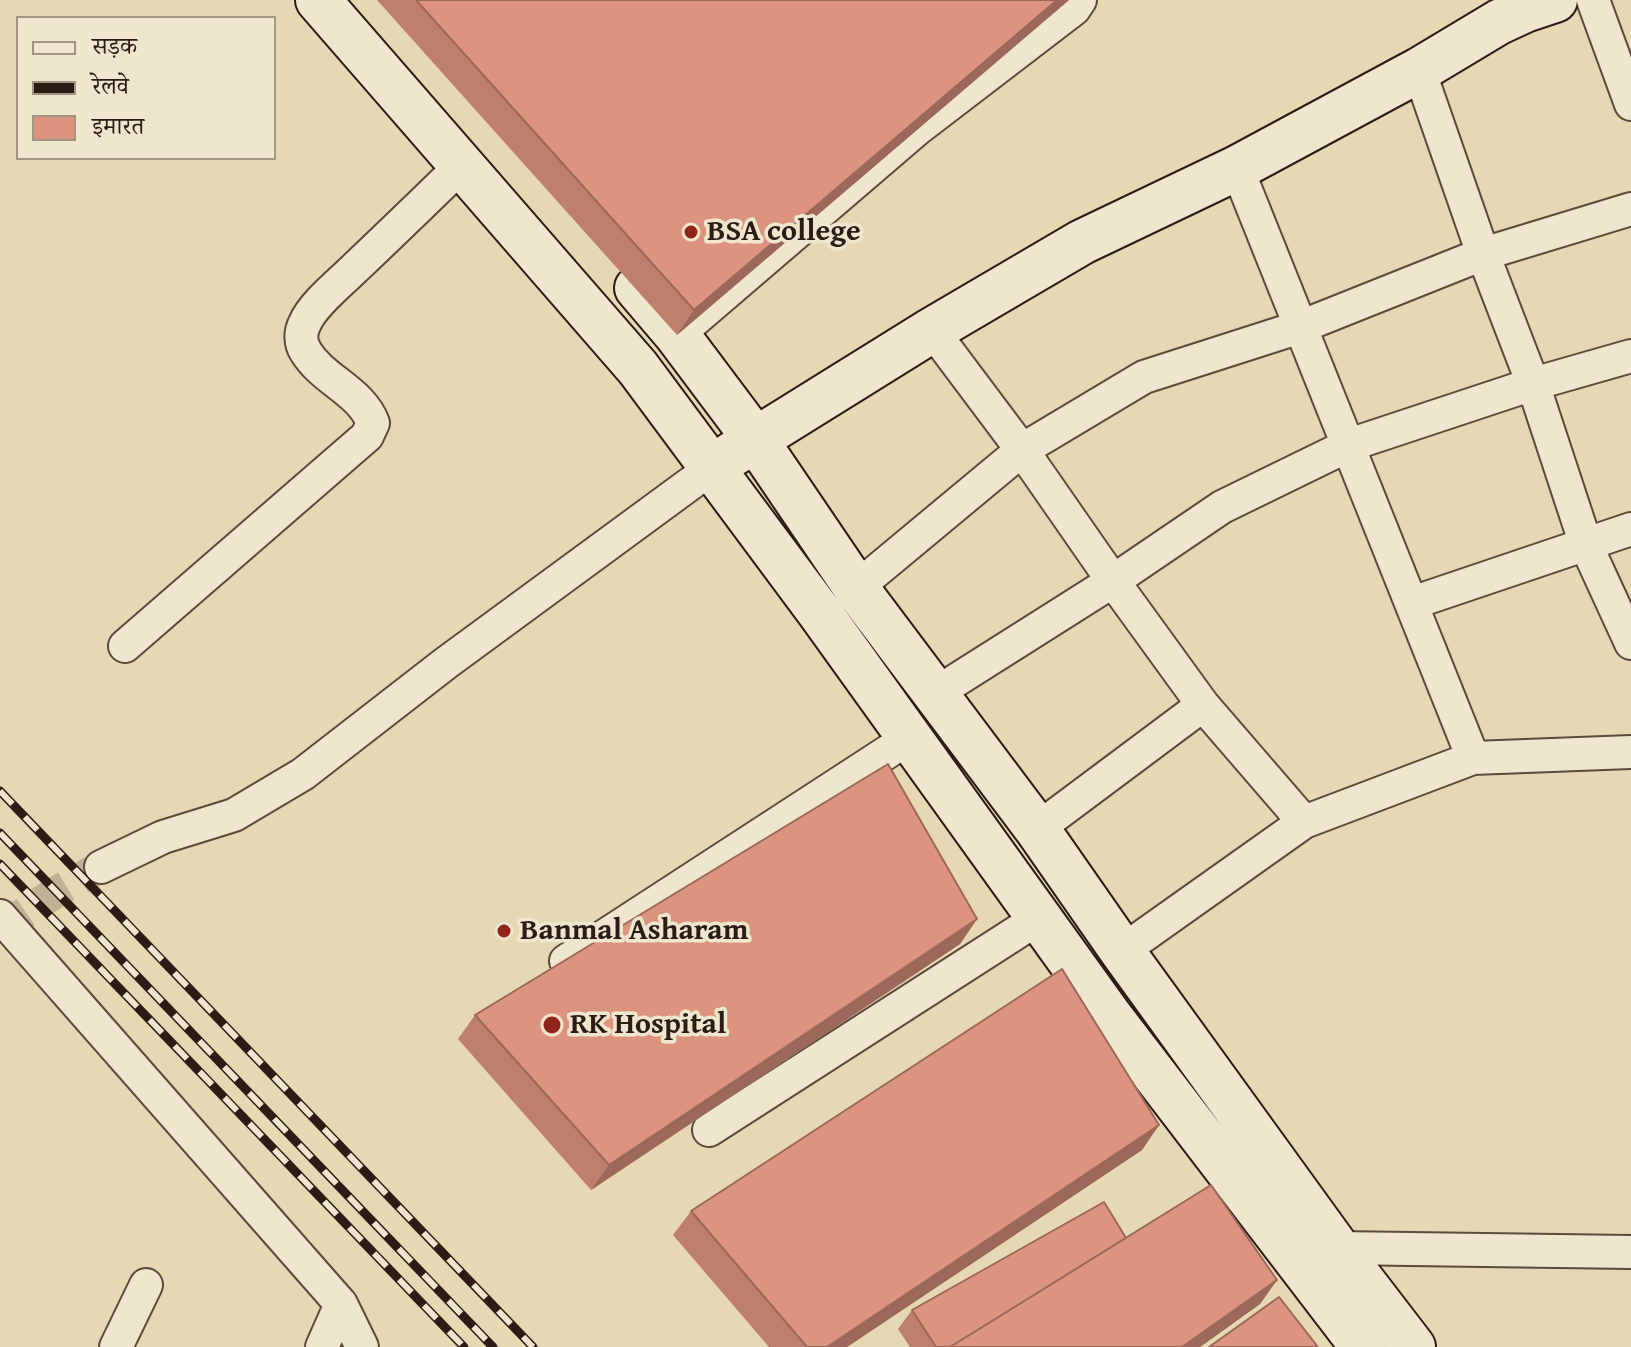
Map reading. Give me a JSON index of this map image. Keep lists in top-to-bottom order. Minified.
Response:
{"places":["BSA college","Banmal Asharam","RK Hospital"],"legend":["सड़क","रेलवे","इमारत"]}
